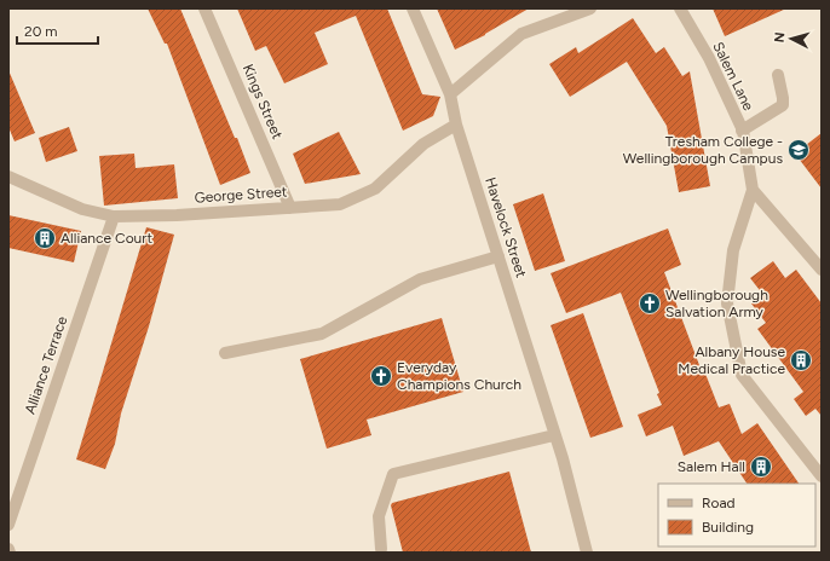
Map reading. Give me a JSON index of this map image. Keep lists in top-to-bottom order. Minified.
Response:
{"streets":{"street":["Salem Lane","Kings Street","George Street","Havelock Street","Alliance Terrace"]},"crossings":[["Kings Street","George Street"],["George Street","Havelock Street"],["George Street","Alliance Terrace"]],"places":{"school or university":["Tresham College - Wellingborough Campus"],"building":["Alliance Court","Albany House Medical Practice","Salem Hall"],"church":["Wellingborough Salvation Army","Everyday Champions Church"]},"legend":["Road","Building"],"scale_bar":"20 m","north":"left"}
